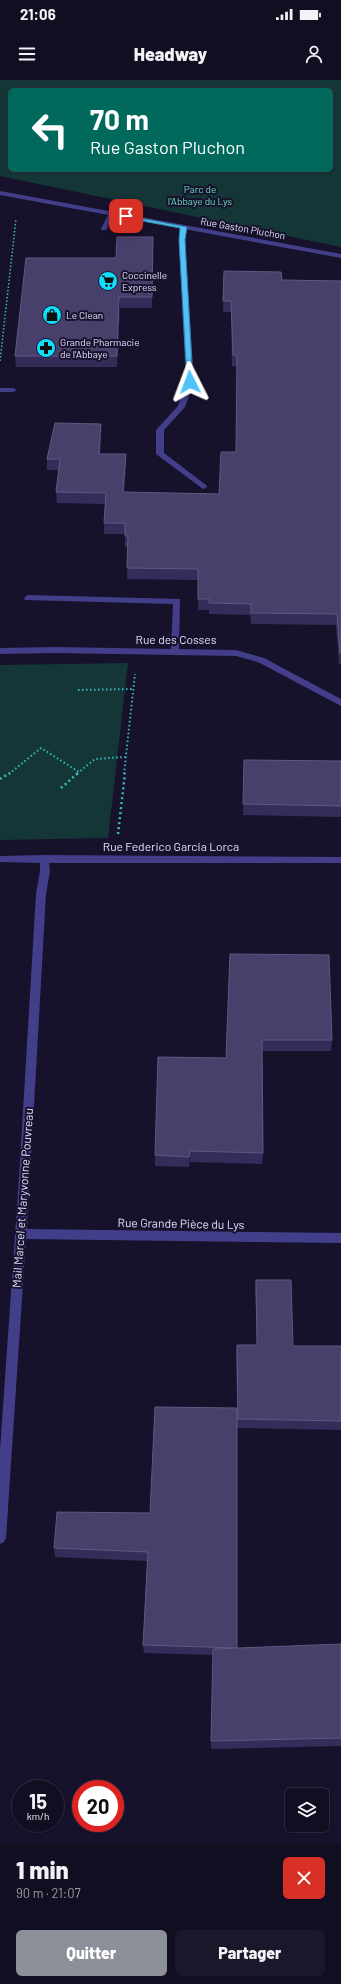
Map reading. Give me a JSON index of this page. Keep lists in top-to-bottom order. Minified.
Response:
{"streets":{"street":["Rue Gaston Pluchon","Rue des Cosses","Rue Federico Garcia Lorca","Mail Marcel et Maryvonne Pouvreau","Rue Grande Pièce du Lys"]},"crossings":[["Rue Federico Garcia Lorca","Mail Marcel et Maryvonne Pouvreau"],["Mail Marcel et Maryvonne Pouvreau","Rue Grande Pièce du Lys"]],"parks":["Parc de l'Abbaye du Lys"],"places":{"supermarket":["Coccinelle Express"],"shop":["Le Clean"],"pharmacy":["Grande Pharmacie de l'Abbaye"]},"page":{"status":"21:06","header":"Headway","turn":["70 m","Rue Gaston Pluchon"],"speed":"15 km/h","limit":"20","heading":["1 min","90 m · 21:07"],"buttons":["Quitter","Partager"]}}
